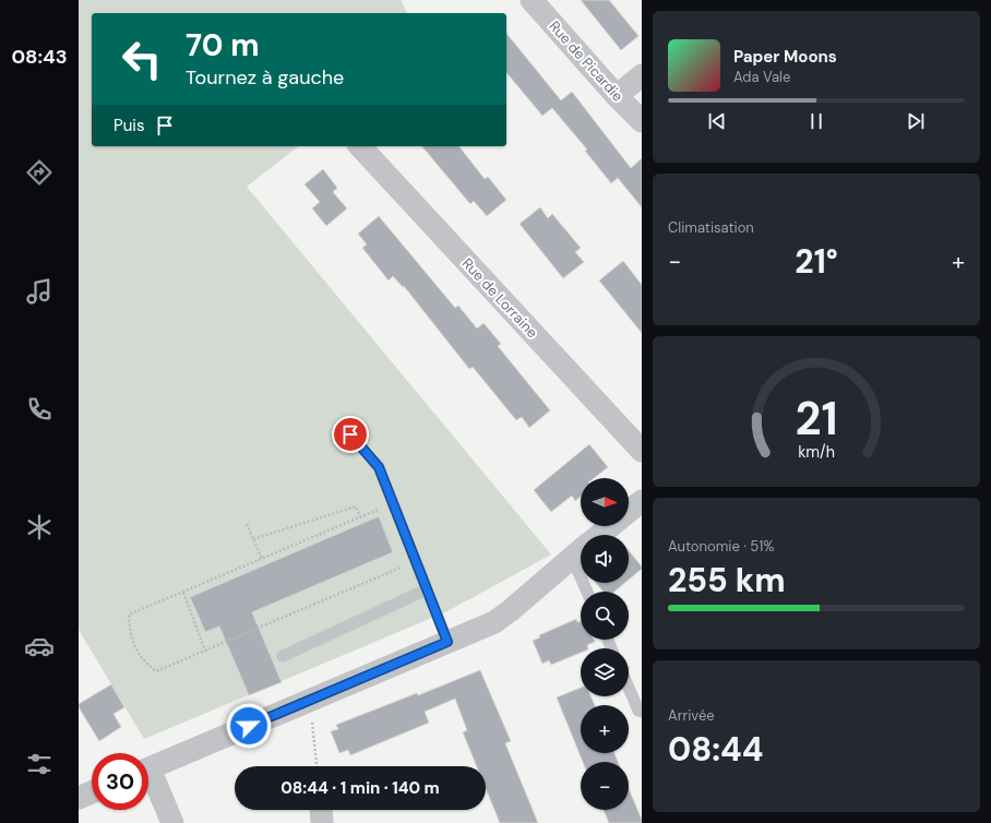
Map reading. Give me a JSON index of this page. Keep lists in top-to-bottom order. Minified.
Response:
{"streets":{"street":["Rue de Picardie","Rue de Lorraine"]},"north":"right","page":{"tabs":"08:43","turn":["70 m","Tournez à gauche"],"song":["Paper Moons","Ada Vale"],"then":"Puis","tile":["Climatisation",["Autonomie · 51%","255 km"],["Arrivée","08:44"]],"heat":["−","21°","+"],"map_buttons":["+","−"],"limit":"30","trip":"08:44 · 1 min · 140 m","gauge":["21","km/h"]}}
